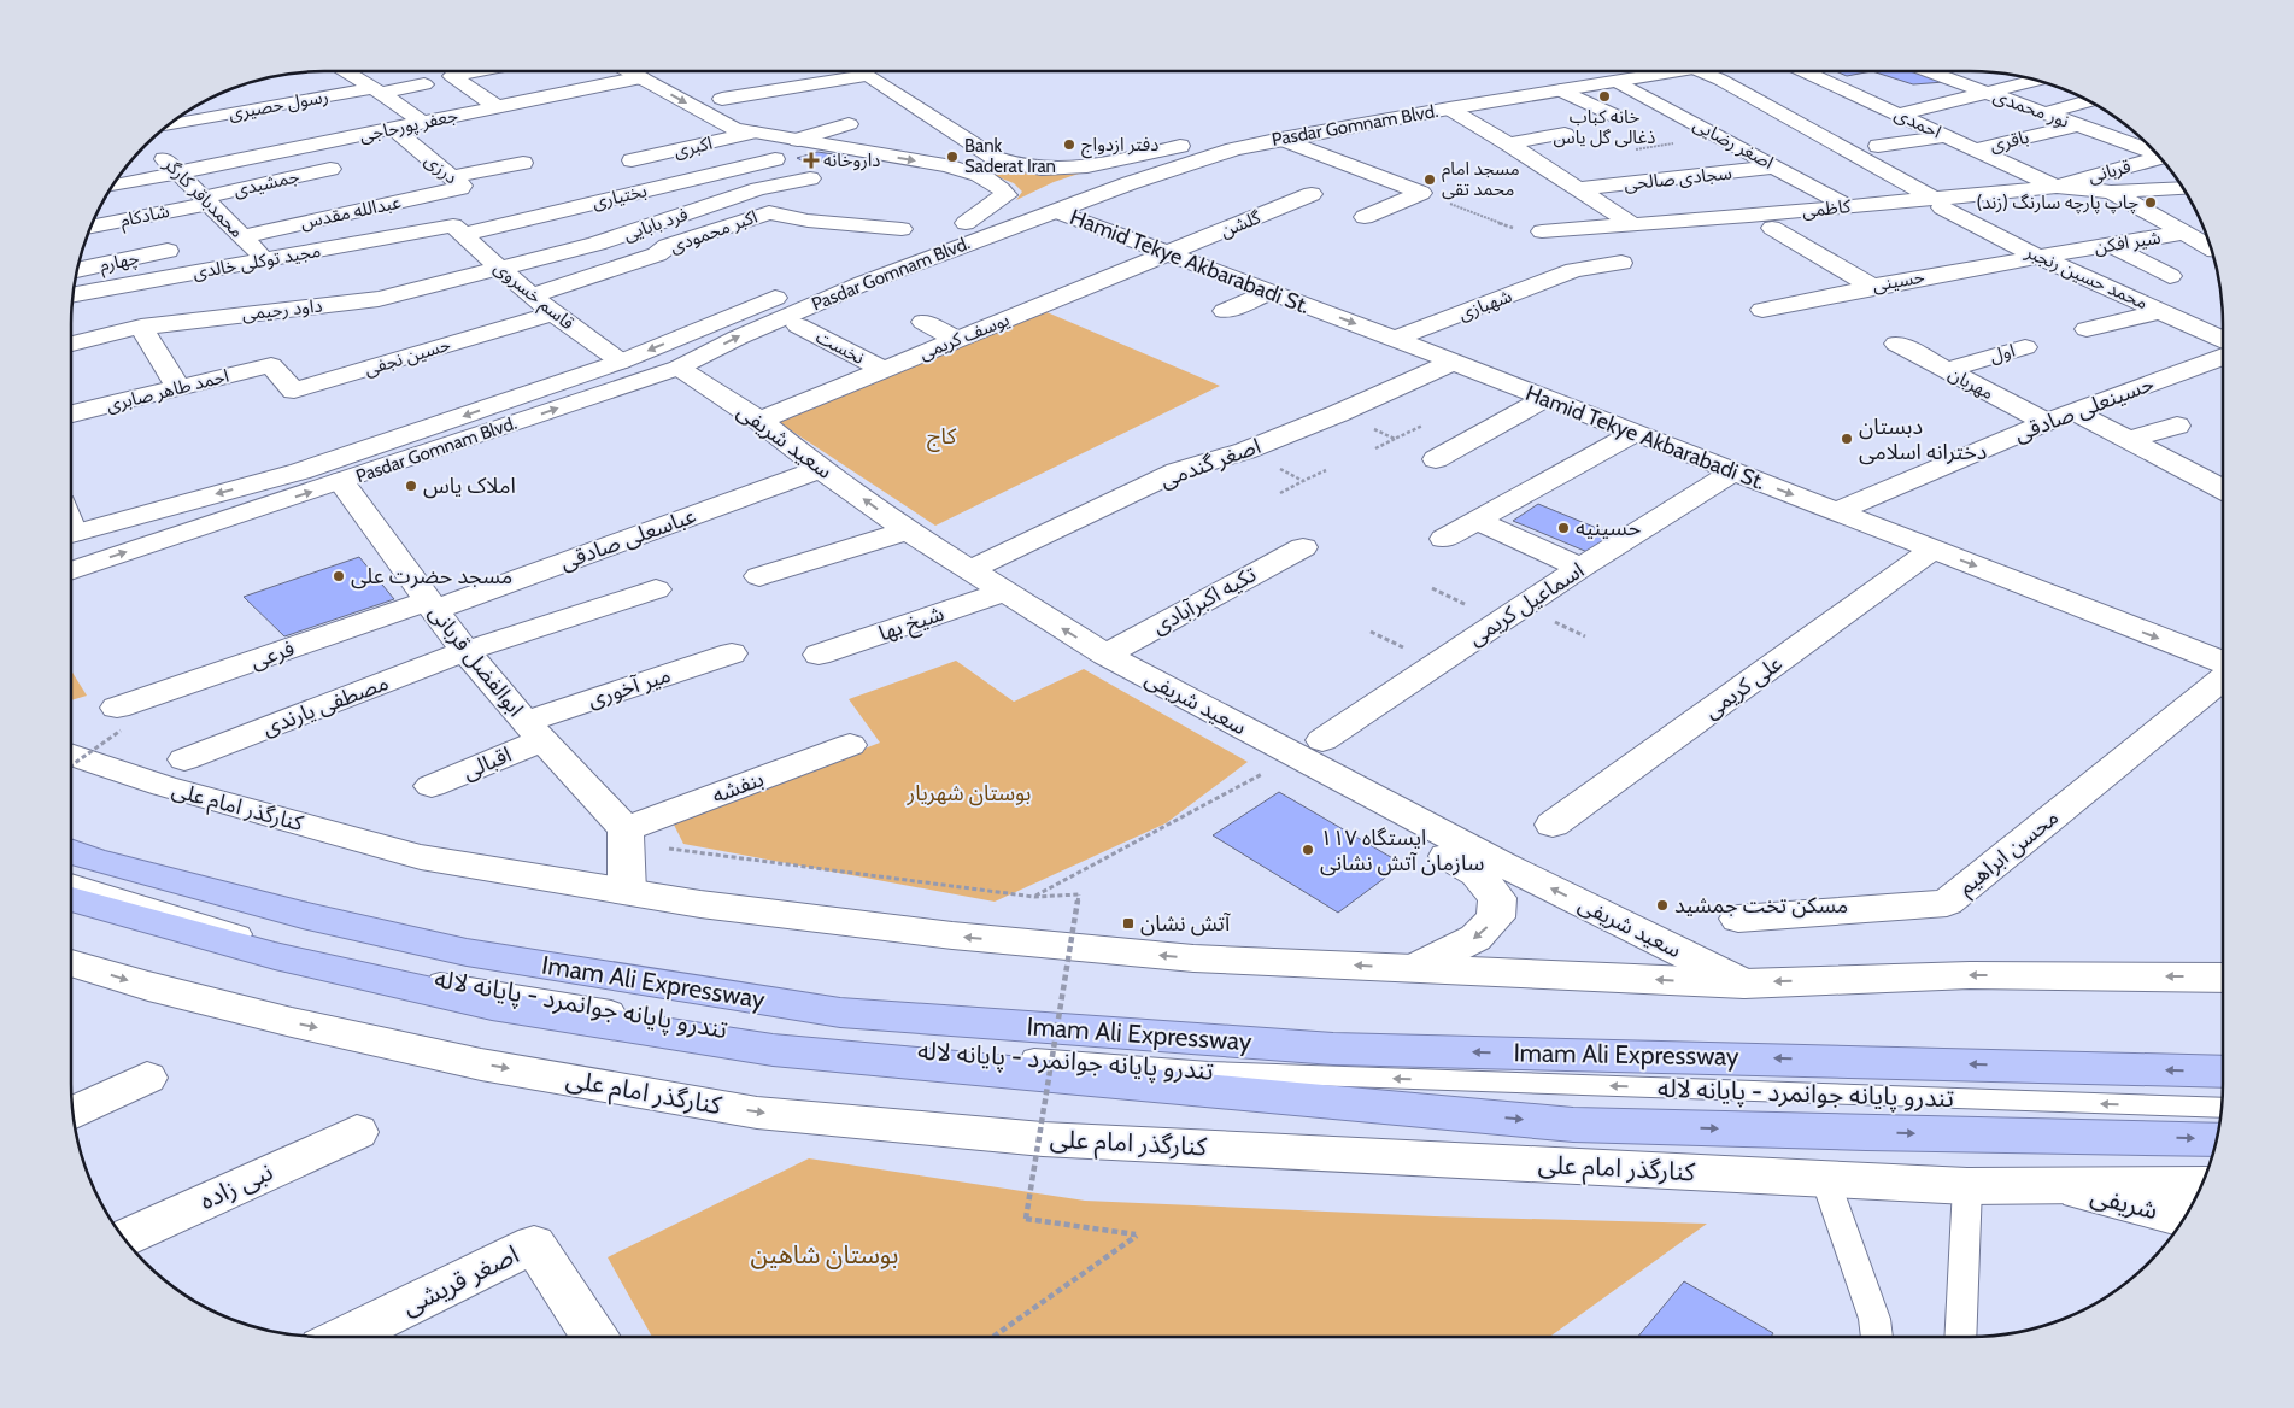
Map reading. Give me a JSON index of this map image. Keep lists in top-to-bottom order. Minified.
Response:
{"streets":{"highway":["Imam Ali Expressway"],"street":["رسول حصیری","نور محمدی","احمدی","جعفر پورحاجی","Pasdar Gomnam Blvd.","باقری","اصغر رضایی","اکبری","درزی","قربانی","سجادی صالحی","جمشیدی","بختیاری","محمدباقر کارگر","کاظمی","عبدالله مقدس","شادکام","فرد بابایی","گلشن","اکبر محمودی","شیر افکن","چهارم","مجید توکلی خالدی","Hamid Tekye Akbarabadi St.","محمد حسین رنجبر","حسینی","قاسم خسروی","شهبازی","داود رحیمی","یوسف کریمی","نخست","اول","حسین نجفی","مهربان","احمد طاهر صابری","حسینعلی صادقی","سعید شریفی","اصغر گندمی","عباسعلی صادقی","تکیه اکبرآبادی","اسماعیل کریمی","شیخ بها","فرعی","ابوالفضل قربانی","میر آخوری","علی کریمی","مصطفی یارندی","اقبالی","بنفشه","کنارگذر امام علی","محسن ابراهیم","نبی زاده","شریفی","اصغر قریشی"],"lane":["تندرو پایانه جوانمرد - پایانه لاله"]},"crossings":[["نور محمدی","باقری"],["احمدی","باقری"],["احمدی","قربانی"],["احمدی","کاظمی"],["جعفر پورحاجی","درزی"],["جعفر پورحاجی","محمدباقر کارگر"],["Pasdar Gomnam Blvd.","اصغر رضایی"],["Pasdar Gomnam Blvd.","Hamid Tekye Akbarabadi St."],["Pasdar Gomnam Blvd.","قاسم خسروی"],["Pasdar Gomnam Blvd.","سعید شریفی"],["Pasdar Gomnam Blvd.","ابوالفضل قربانی"],["اصغر رضایی","سجادی صالحی"],["اصغر رضایی","کاظمی"],["درزی","عبدالله مقدس"],["قربانی","کاظمی"],["جمشیدی","محمدباقر کارگر"],["جمشیدی","شادکام"],["بختیاری","مجید توکلی خالدی"],["بختیاری","قاسم خسروی"],["محمدباقر کارگر","عبدالله مقدس"],["محمدباقر کارگر","شادکام"],["محمدباقر کارگر","مجید توکلی خالدی"],["کاظمی","محمد حسین رنجبر"],["فرد بابایی","قاسم خسروی"],["فرد بابایی","داود رحیمی"],["گلشن","Hamid Tekye Akbarabadi St."],["گلشن","یوسف کریمی"],["اکبر محمودی","قاسم خسروی"],["شیر افکن","محمد حسین رنجبر"],["شیر افکن","حسینی"],["مجید توکلی خالدی","قاسم خسروی"],["Hamid Tekye Akbarabadi St.","شهبازی"],["Hamid Tekye Akbarabadi St.","یوسف کریمی"],["Hamid Tekye Akbarabadi St.","حسینعلی صادقی"],["Hamid Tekye Akbarabadi St.","اصغر گندمی"],["Hamid Tekye Akbarabadi St.","اسماعیل کریمی"],["Hamid Tekye Akbarabadi St.","علی کریمی"],["محمد حسین رنجبر","حسینی"],["قاسم خسروی","داود رحیمی"],["قاسم خسروی","حسین نجفی"],["یوسف کریمی","نخست"],["یوسف کریمی","سعید شریفی"],["اول","مهربان"],["حسین نجفی","احمد طاهر صابری"],["مهربان","حسینعلی صادقی"],["سعید شریفی","اصغر گندمی"],["سعید شریفی","عباسعلی صادقی"],["سعید شریفی","تکیه اکبرآبادی"],["سعید شریفی","اسماعیل کریمی"],["سعید شریفی","شیخ بها"],["سعید شریفی","کنارگذر امام علی"],["عباسعلی صادقی","فرعی"],["عباسعلی صادقی","ابوالفضل قربانی"],["فرعی","ابوالفضل قربانی"],["ابوالفضل قربانی","میر آخوری"],["ابوالفضل قربانی","مصطفی یارندی"],["ابوالفضل قربانی","اقبالی"],["ابوالفضل قربانی","بنفشه"],["میر آخوری","اقبالی"],["کنارگذر امام علی","شریفی"]],"one_way":["سعید شریفی","تندرو پایانه جوانمرد - پایانه لاله"],"parks":["کاج","بوستان شهریار","بوستان شاهین"],"places":{"other":["خانه کباب ذغالی گل یاس","دفتر ازدواج","Bank Saderat Iran","مسجد امام محمد تقی","چاپ پارچه سارنگ (زند)","دبستان دخترانه اسلامی","املاک یاس","حسینیه","مسجد حضرت علی","ایستگاه ۱۱۷ سازمان آتش نشانی","مسکن تخت جمشید"],"health":["داروخانه"],"transit":["آتش نشان"]}}
